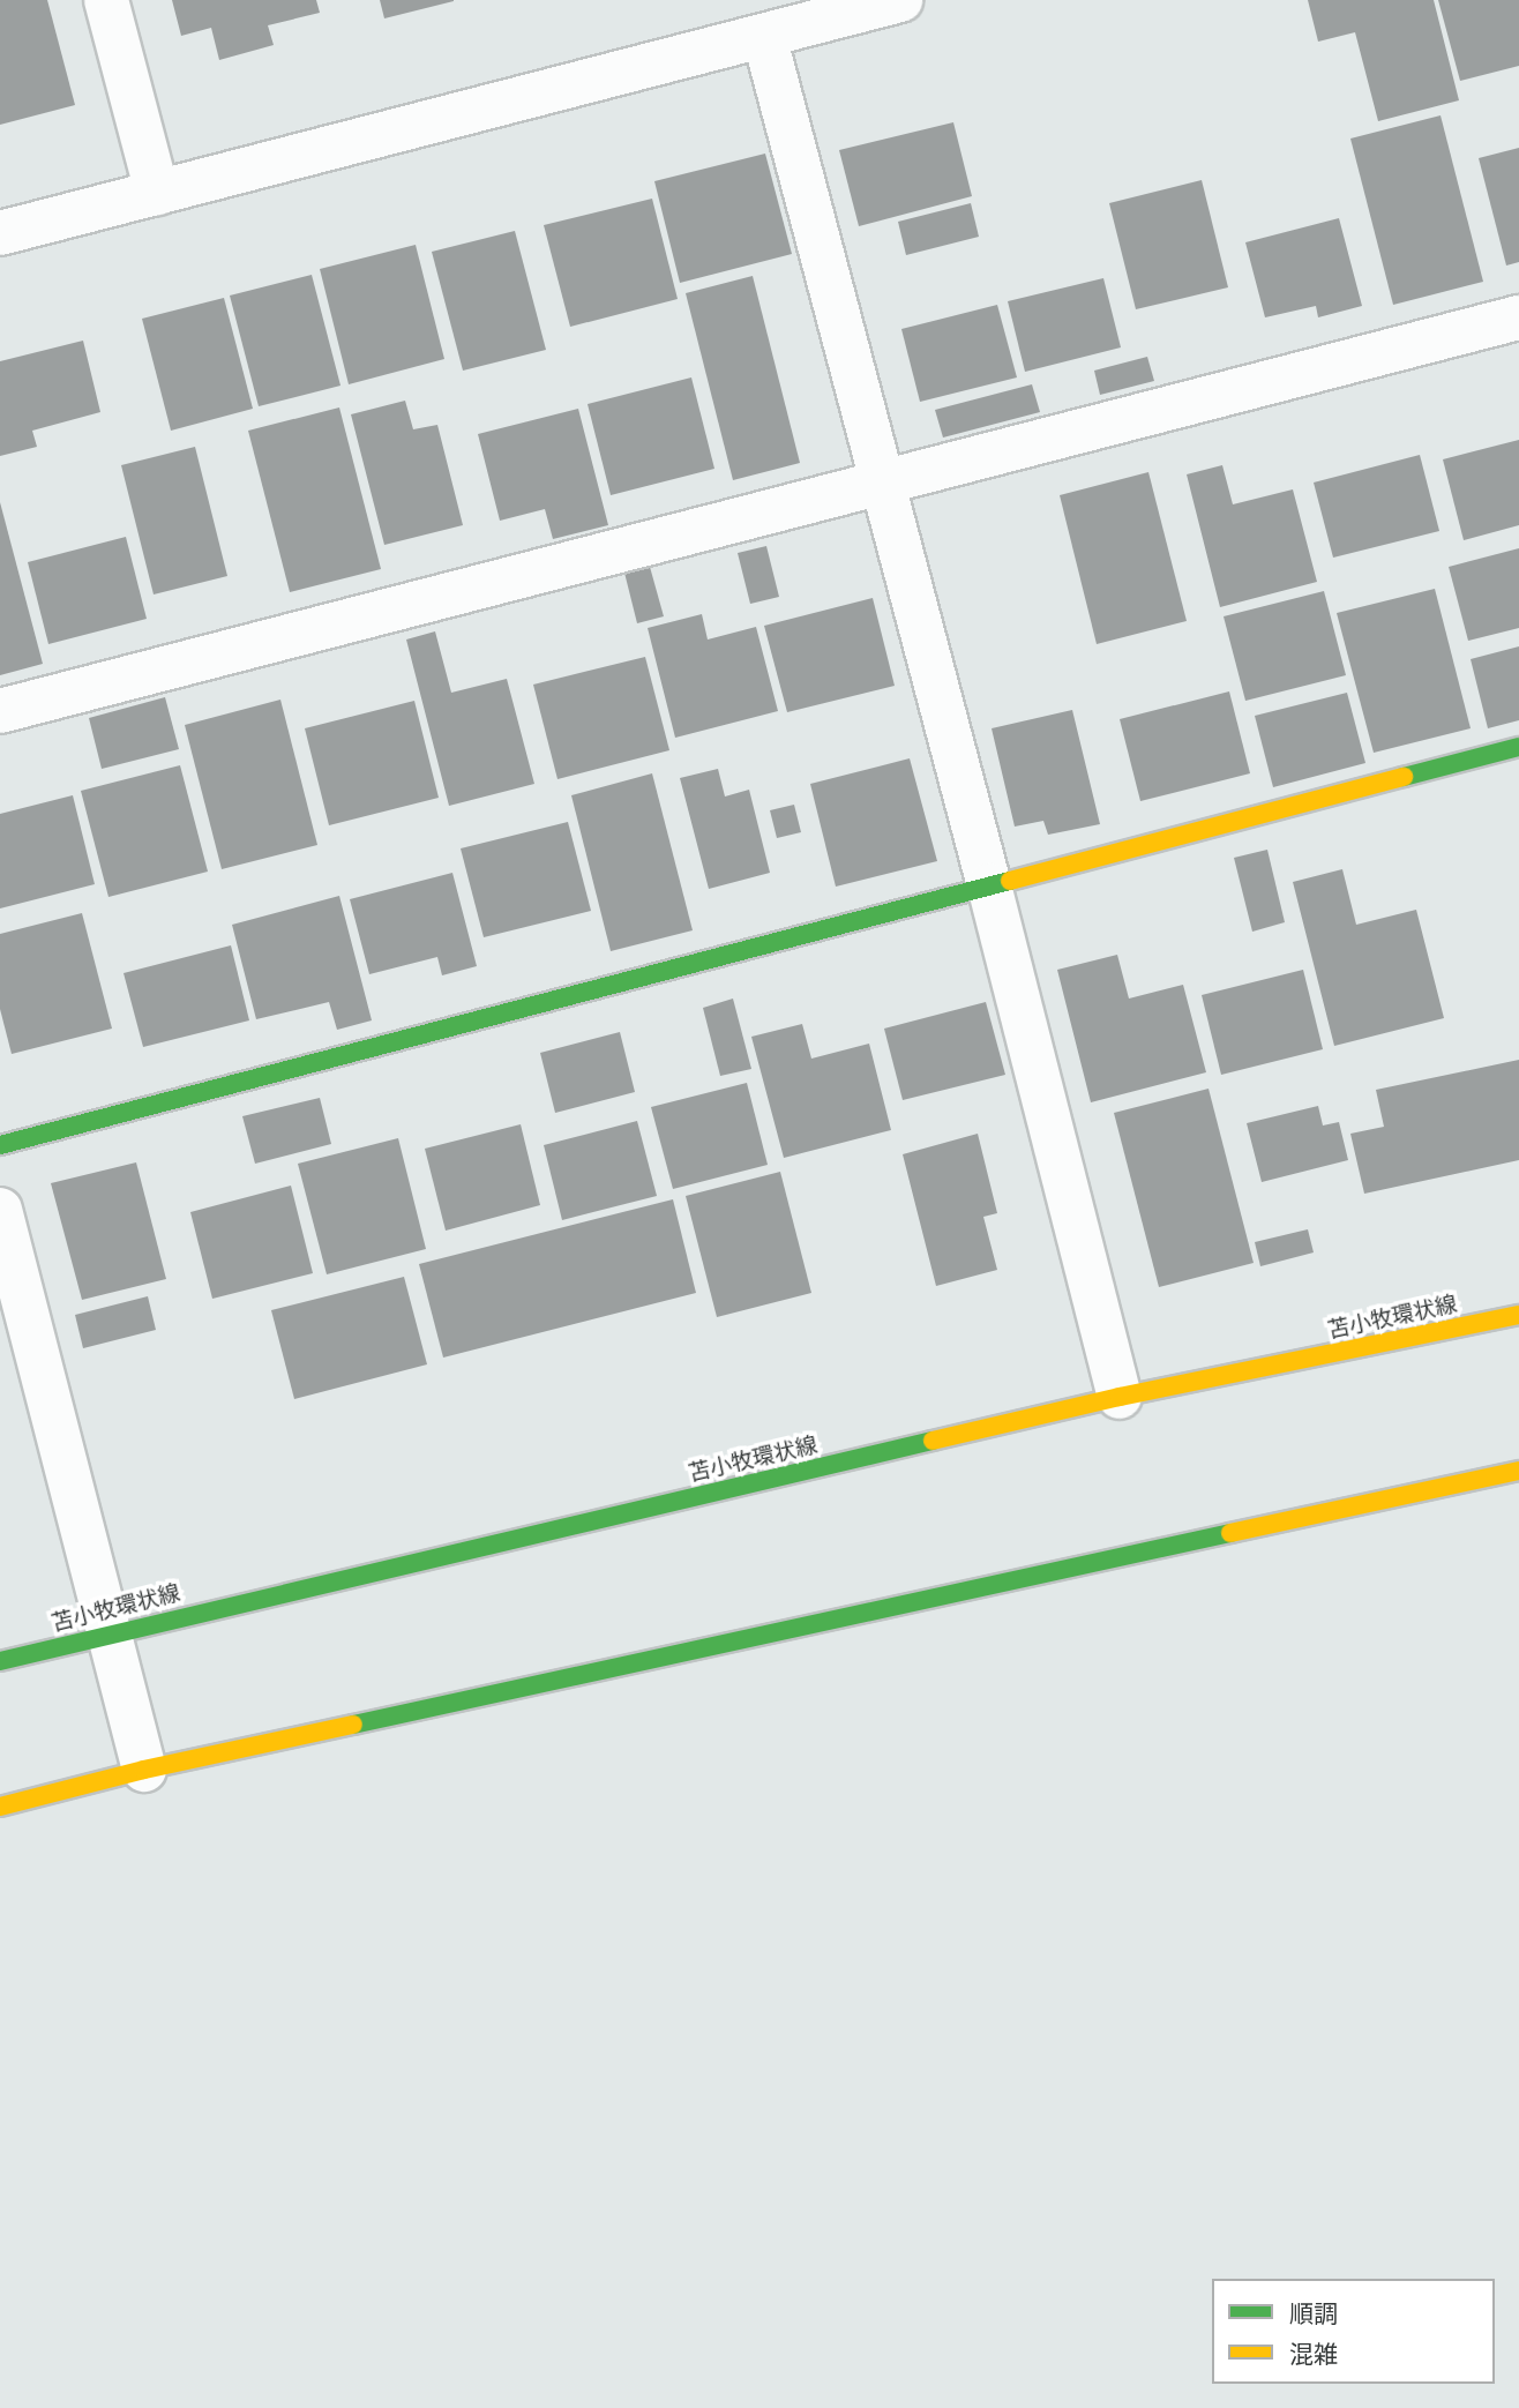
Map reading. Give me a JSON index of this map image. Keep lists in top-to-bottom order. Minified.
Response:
{"streets":{"main road":["苫小牧環状線"]},"legend":["順調","混雑"]}
